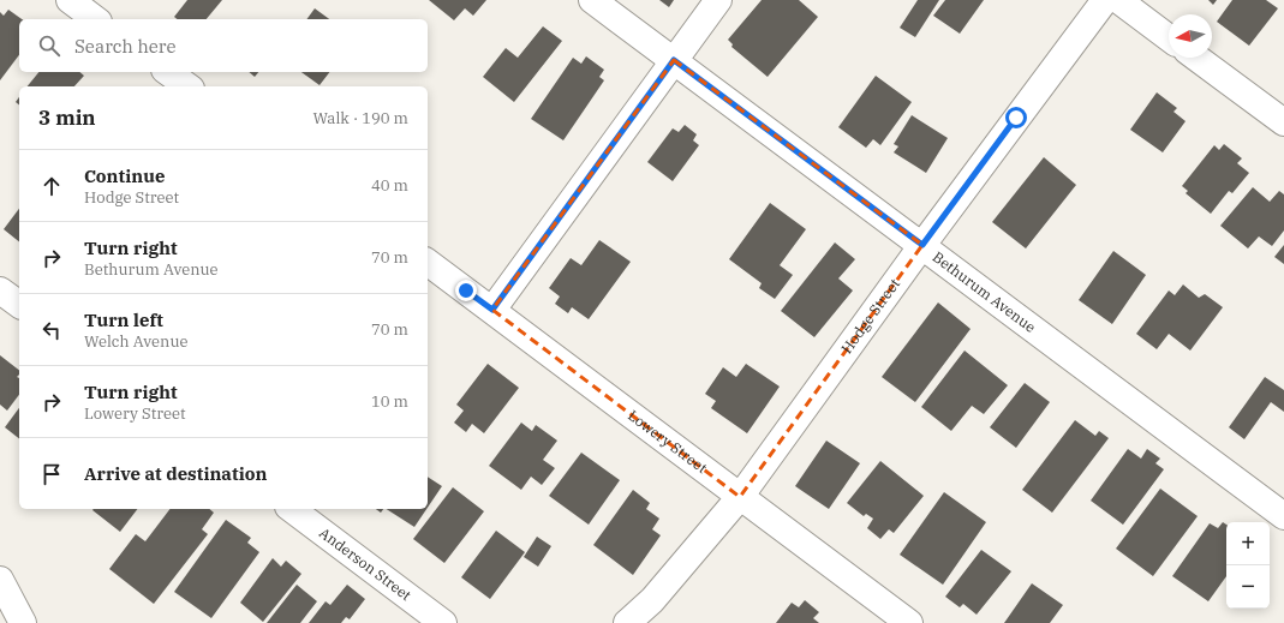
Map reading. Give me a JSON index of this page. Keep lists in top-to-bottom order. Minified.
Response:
{"streets":{"street":["Bethurum Avenue","Hodge Street","Lowery Street","Anderson Street"]},"crossings":[["Bethurum Avenue","Hodge Street"],["Hodge Street","Lowery Street"]],"north":"left","page":{"search":"Search here","heading":["3 min","Walk · 190 m"],"list":[["Continue","Hodge Street","40 m"],["Turn right","Bethurum Avenue","70 m"],["Turn left","Welch Avenue","70 m"],["Turn right","Lowery Street","10 m"],"Arrive at destination"],"map_buttons":["+","−"]}}
